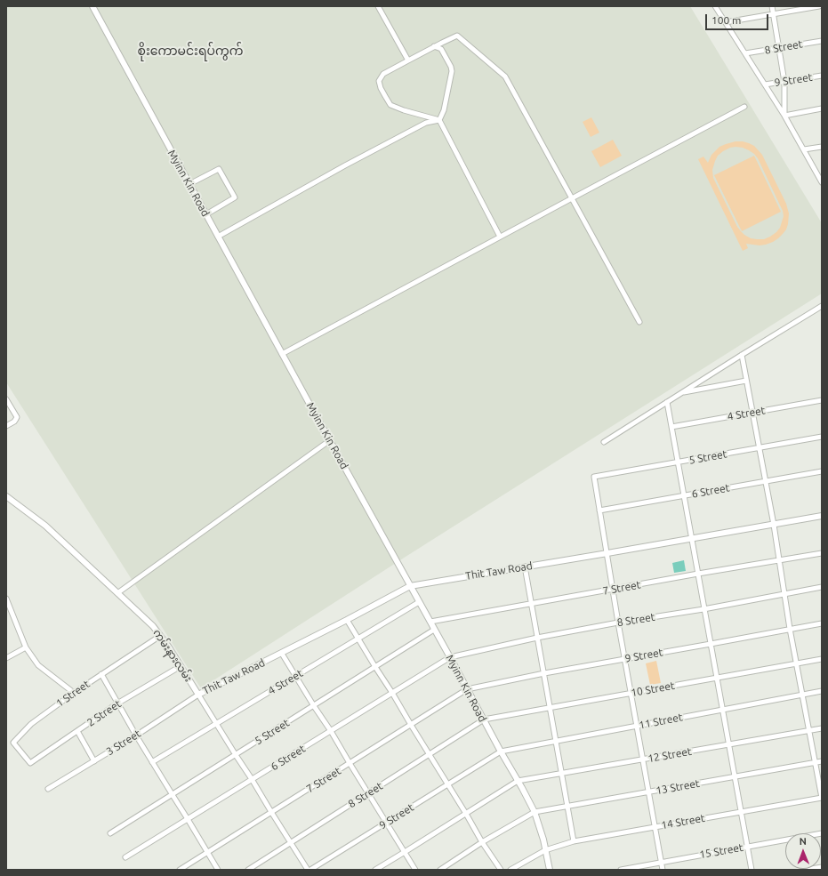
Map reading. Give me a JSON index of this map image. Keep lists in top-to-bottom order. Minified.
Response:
{"streets":{"street":["8 Street","9 Street","Myinn Kin Road","4 Street","5 Street","6 Street","Thit Taw Road","7 Street","ကမ်းနားလမ်း","10 Street","1 Street","2 Street","11 Street","3 Street","12 Street","13 Street","14 Street","15 Street"]},"crossings":[["8 Street","Myinn Kin Road"],["8 Street","6 Street"],["8 Street","ကမ်းနားလမ်း"],["8 Street","10 Street"],["9 Street","Myinn Kin Road"],["9 Street","7 Street"],["9 Street","11 Street"],["Myinn Kin Road","4 Street"],["Myinn Kin Road","5 Street"],["Myinn Kin Road","6 Street"],["Myinn Kin Road","Thit Taw Road"],["Myinn Kin Road","7 Street"],["Myinn Kin Road","10 Street"],["Myinn Kin Road","11 Street"],["Myinn Kin Road","12 Street"],["Myinn Kin Road","13 Street"],["Myinn Kin Road","14 Street"],["4 Street","ကမ်းနားလမ်း"],["5 Street","6 Street"],["5 Street","ကမ်းနားလမ်း"],["6 Street","ကမ်းနားလမ်း"],["Thit Taw Road","ကမ်းနားလမ်း"],["Thit Taw Road","3 Street"],["7 Street","ကမ်းနားလမ်း"],["ကမ်းနားလမ်း","1 Street"],["ကမ်းနားလမ်း","2 Street"],["ကမ်းနားလမ်း","3 Street"],["1 Street","2 Street"]],"districts":["စိုးကောမင်းရပ်ကွက်"],"scale_bar":"100 m","north":"top"}
